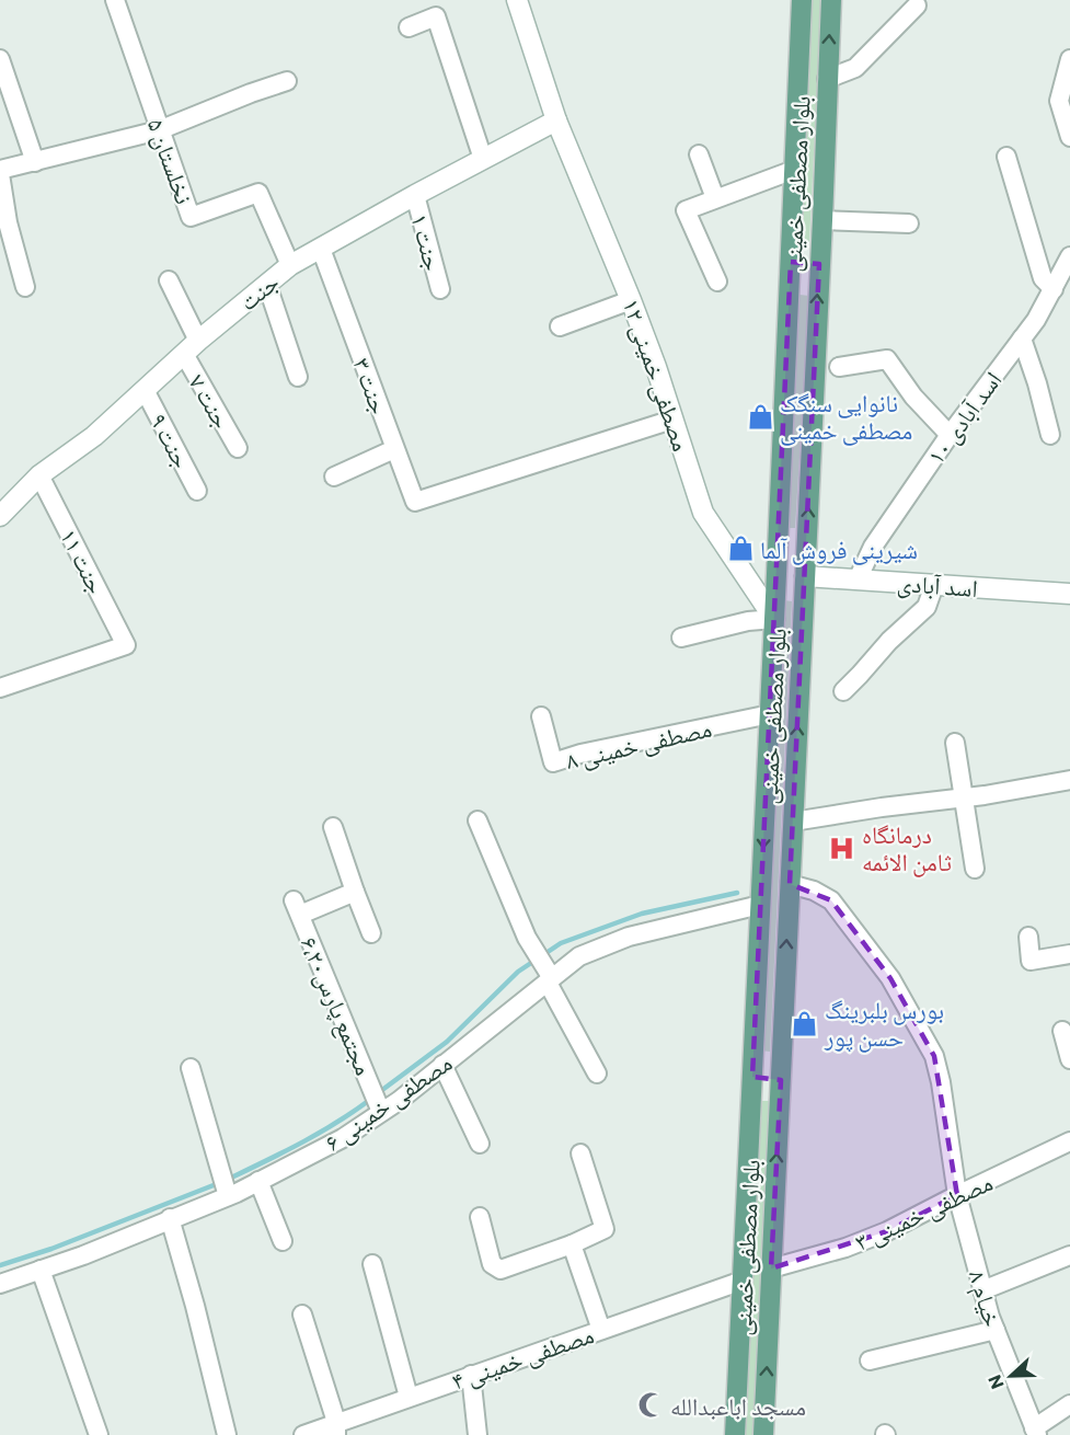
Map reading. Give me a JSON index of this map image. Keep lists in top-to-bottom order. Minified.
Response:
{"streets":{"main road":["بلوار مصطفی خمینی"],"street":["نخلستان ۵","جنت ۱","جنت","مصطفی خمینی ۱۲","جنت ۳","جنت ۷","اسد آبادی ۱۰","جنت ۹","جنت ۱۱","اسد آبادی","مصطفی خمینی ۸","۶،مجتمع پارس۲۰","مصطفی خمینی ۶","مصطفی خمینی ۳","خیام ۸","مصطفی خمینی ۴"]},"crossings":[["نخلستان ۵","جنت"],["بلوار مصطفی خمینی","مصطفی خمینی ۱۲"],["بلوار مصطفی خمینی","اسد آبادی"],["بلوار مصطفی خمینی","مصطفی خمینی ۸"],["بلوار مصطفی خمینی","مصطفی خمینی ۶"],["بلوار مصطفی خمینی","مصطفی خمینی ۳"],["بلوار مصطفی خمینی","خیام ۸"],["بلوار مصطفی خمینی","مصطفی خمینی ۴"],["جنت ۱","جنت"],["جنت","مصطفی خمینی ۱۲"],["جنت","جنت ۳"],["جنت","جنت ۷"],["جنت","جنت ۹"],["جنت","جنت ۱۱"],["مصطفی خمینی ۱۲","جنت ۳"],["اسد آبادی ۱۰","اسد آبادی"],["۶،مجتمع پارس۲۰","مصطفی خمینی ۶"],["مصطفی خمینی ۳","خیام ۸"]],"places":{"shop":["نانوایی سنگک مصطفی خمینی","شیرینی فروش آلما","بورس بلبرینگ حسن پور"],"hospital":["درمانگاه ثامن الائمه"],"mosque":["مسجد اباعبدالله"]},"north":"left"}
